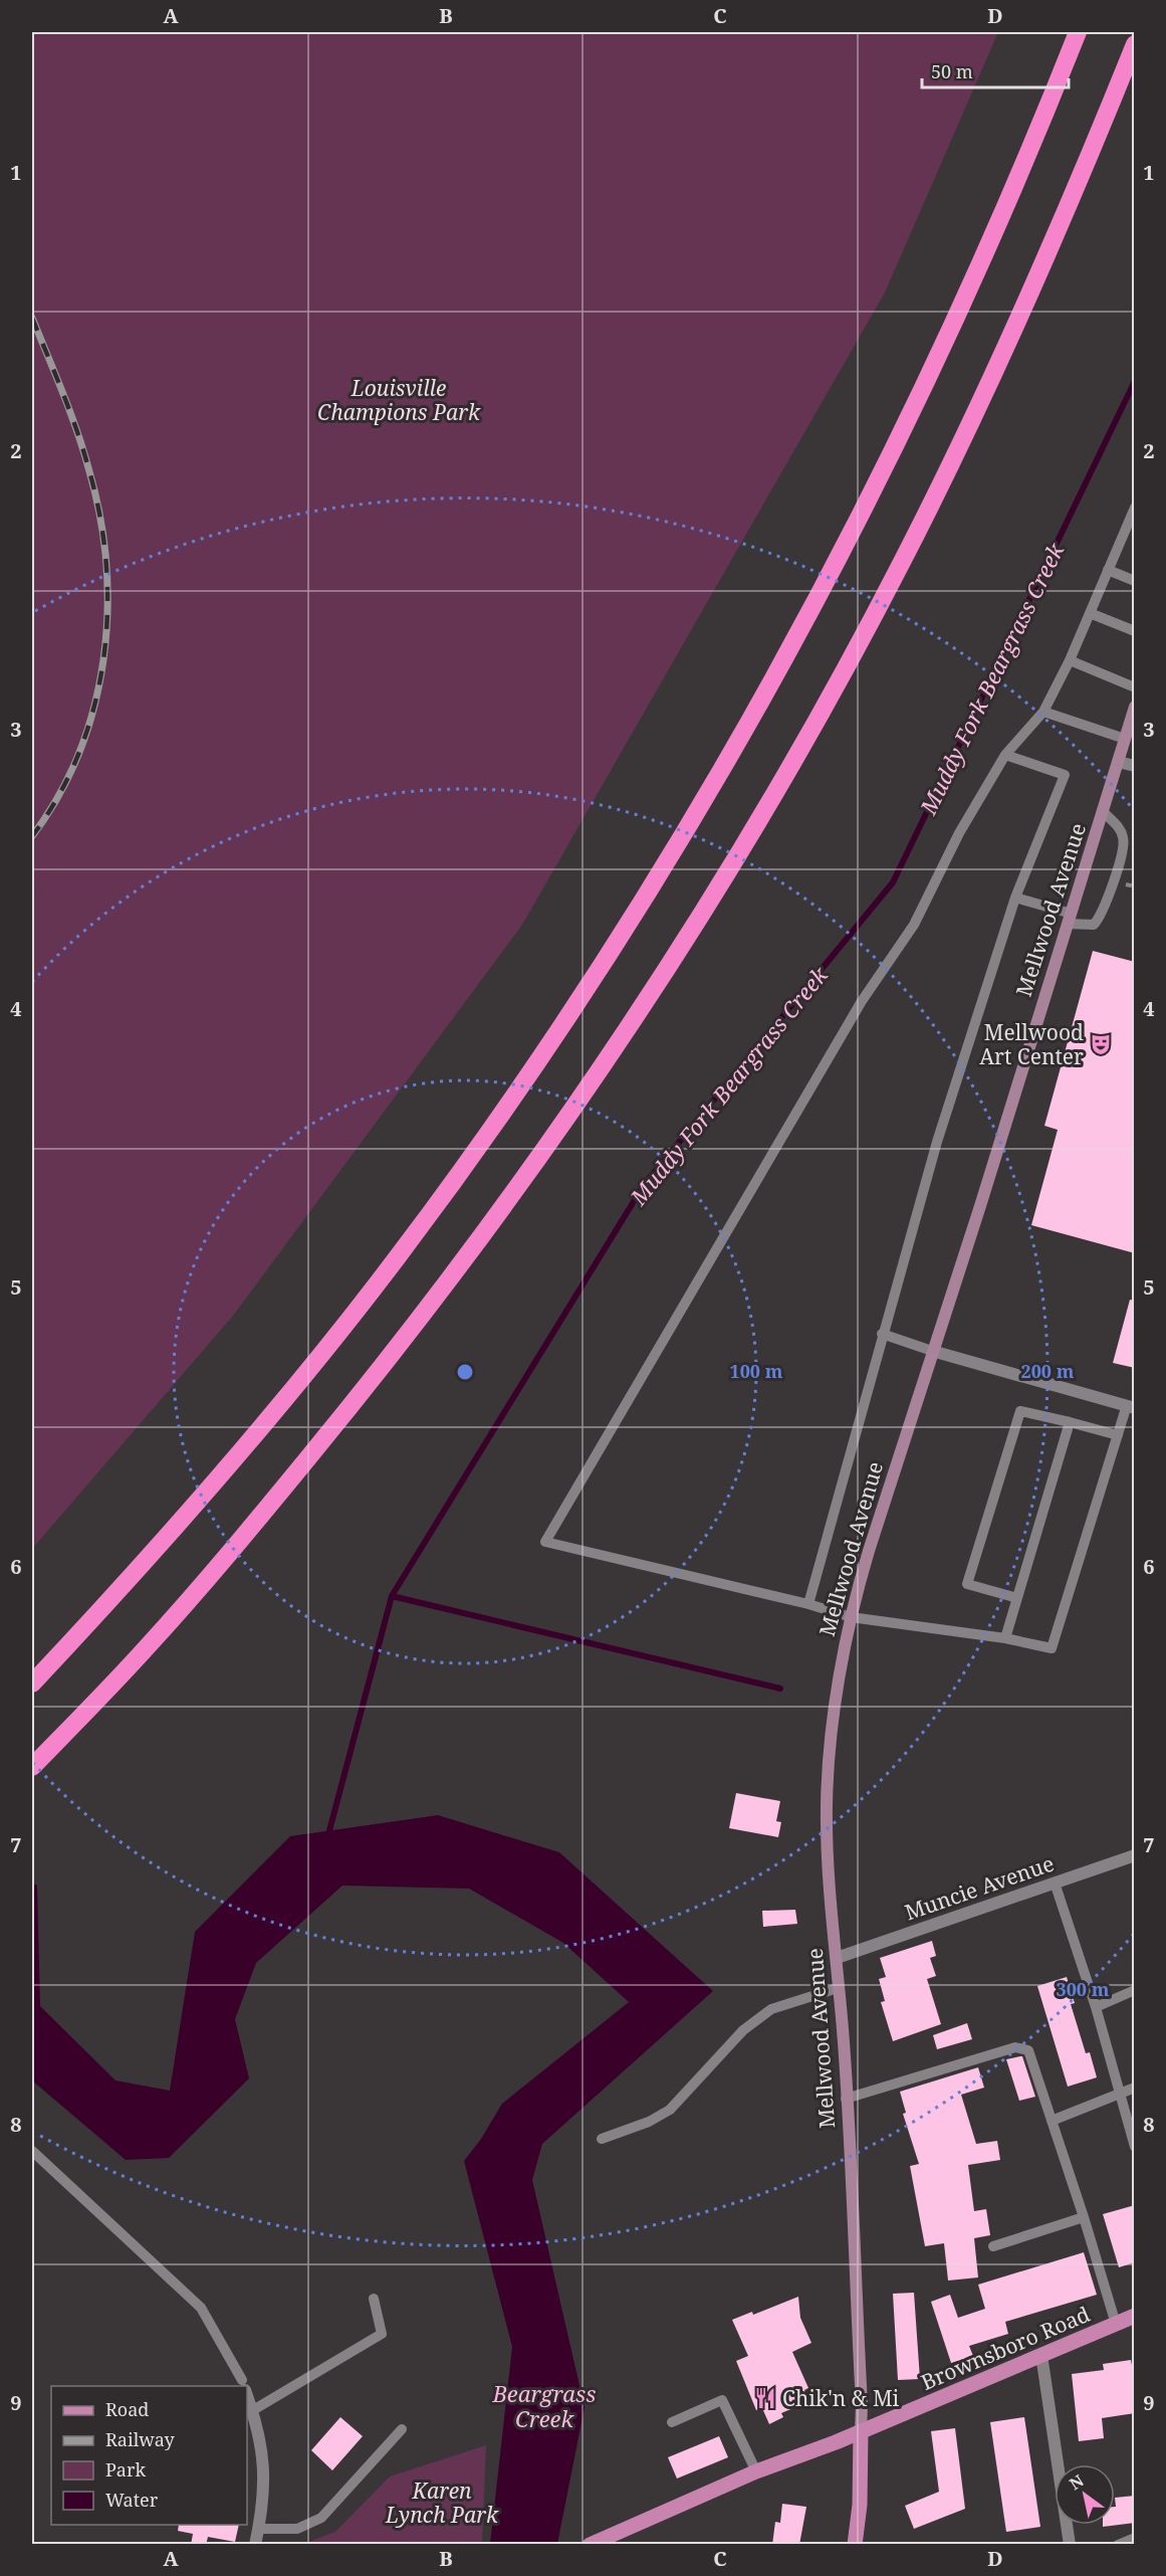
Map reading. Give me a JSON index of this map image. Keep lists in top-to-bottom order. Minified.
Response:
{"streets":{"main road":["Mellwood Avenue","Brownsboro Road"],"street":["Muncie Avenue"]},"crossings":[["Mellwood Avenue","Muncie Avenue"],["Mellwood Avenue","Brownsboro Road"]],"water":["Muddy Fork Beargrass Creek","Beargrass Creek"],"parks":["Louisville Champions Park","Karen Lynch Park"],"places":{"theatre":["Mellwood Art Center"],"restaurant":["Chik'n & Mi"]},"legend":["Road","Railway","Park","Water"],"scale_bar":"50 m","north":"top left","grid":{"columns":["A","B","C","D"],"rows":["1","2","3","4","5","6","7","8","9"]},"rings":["100 m","200 m","300 m"]}
